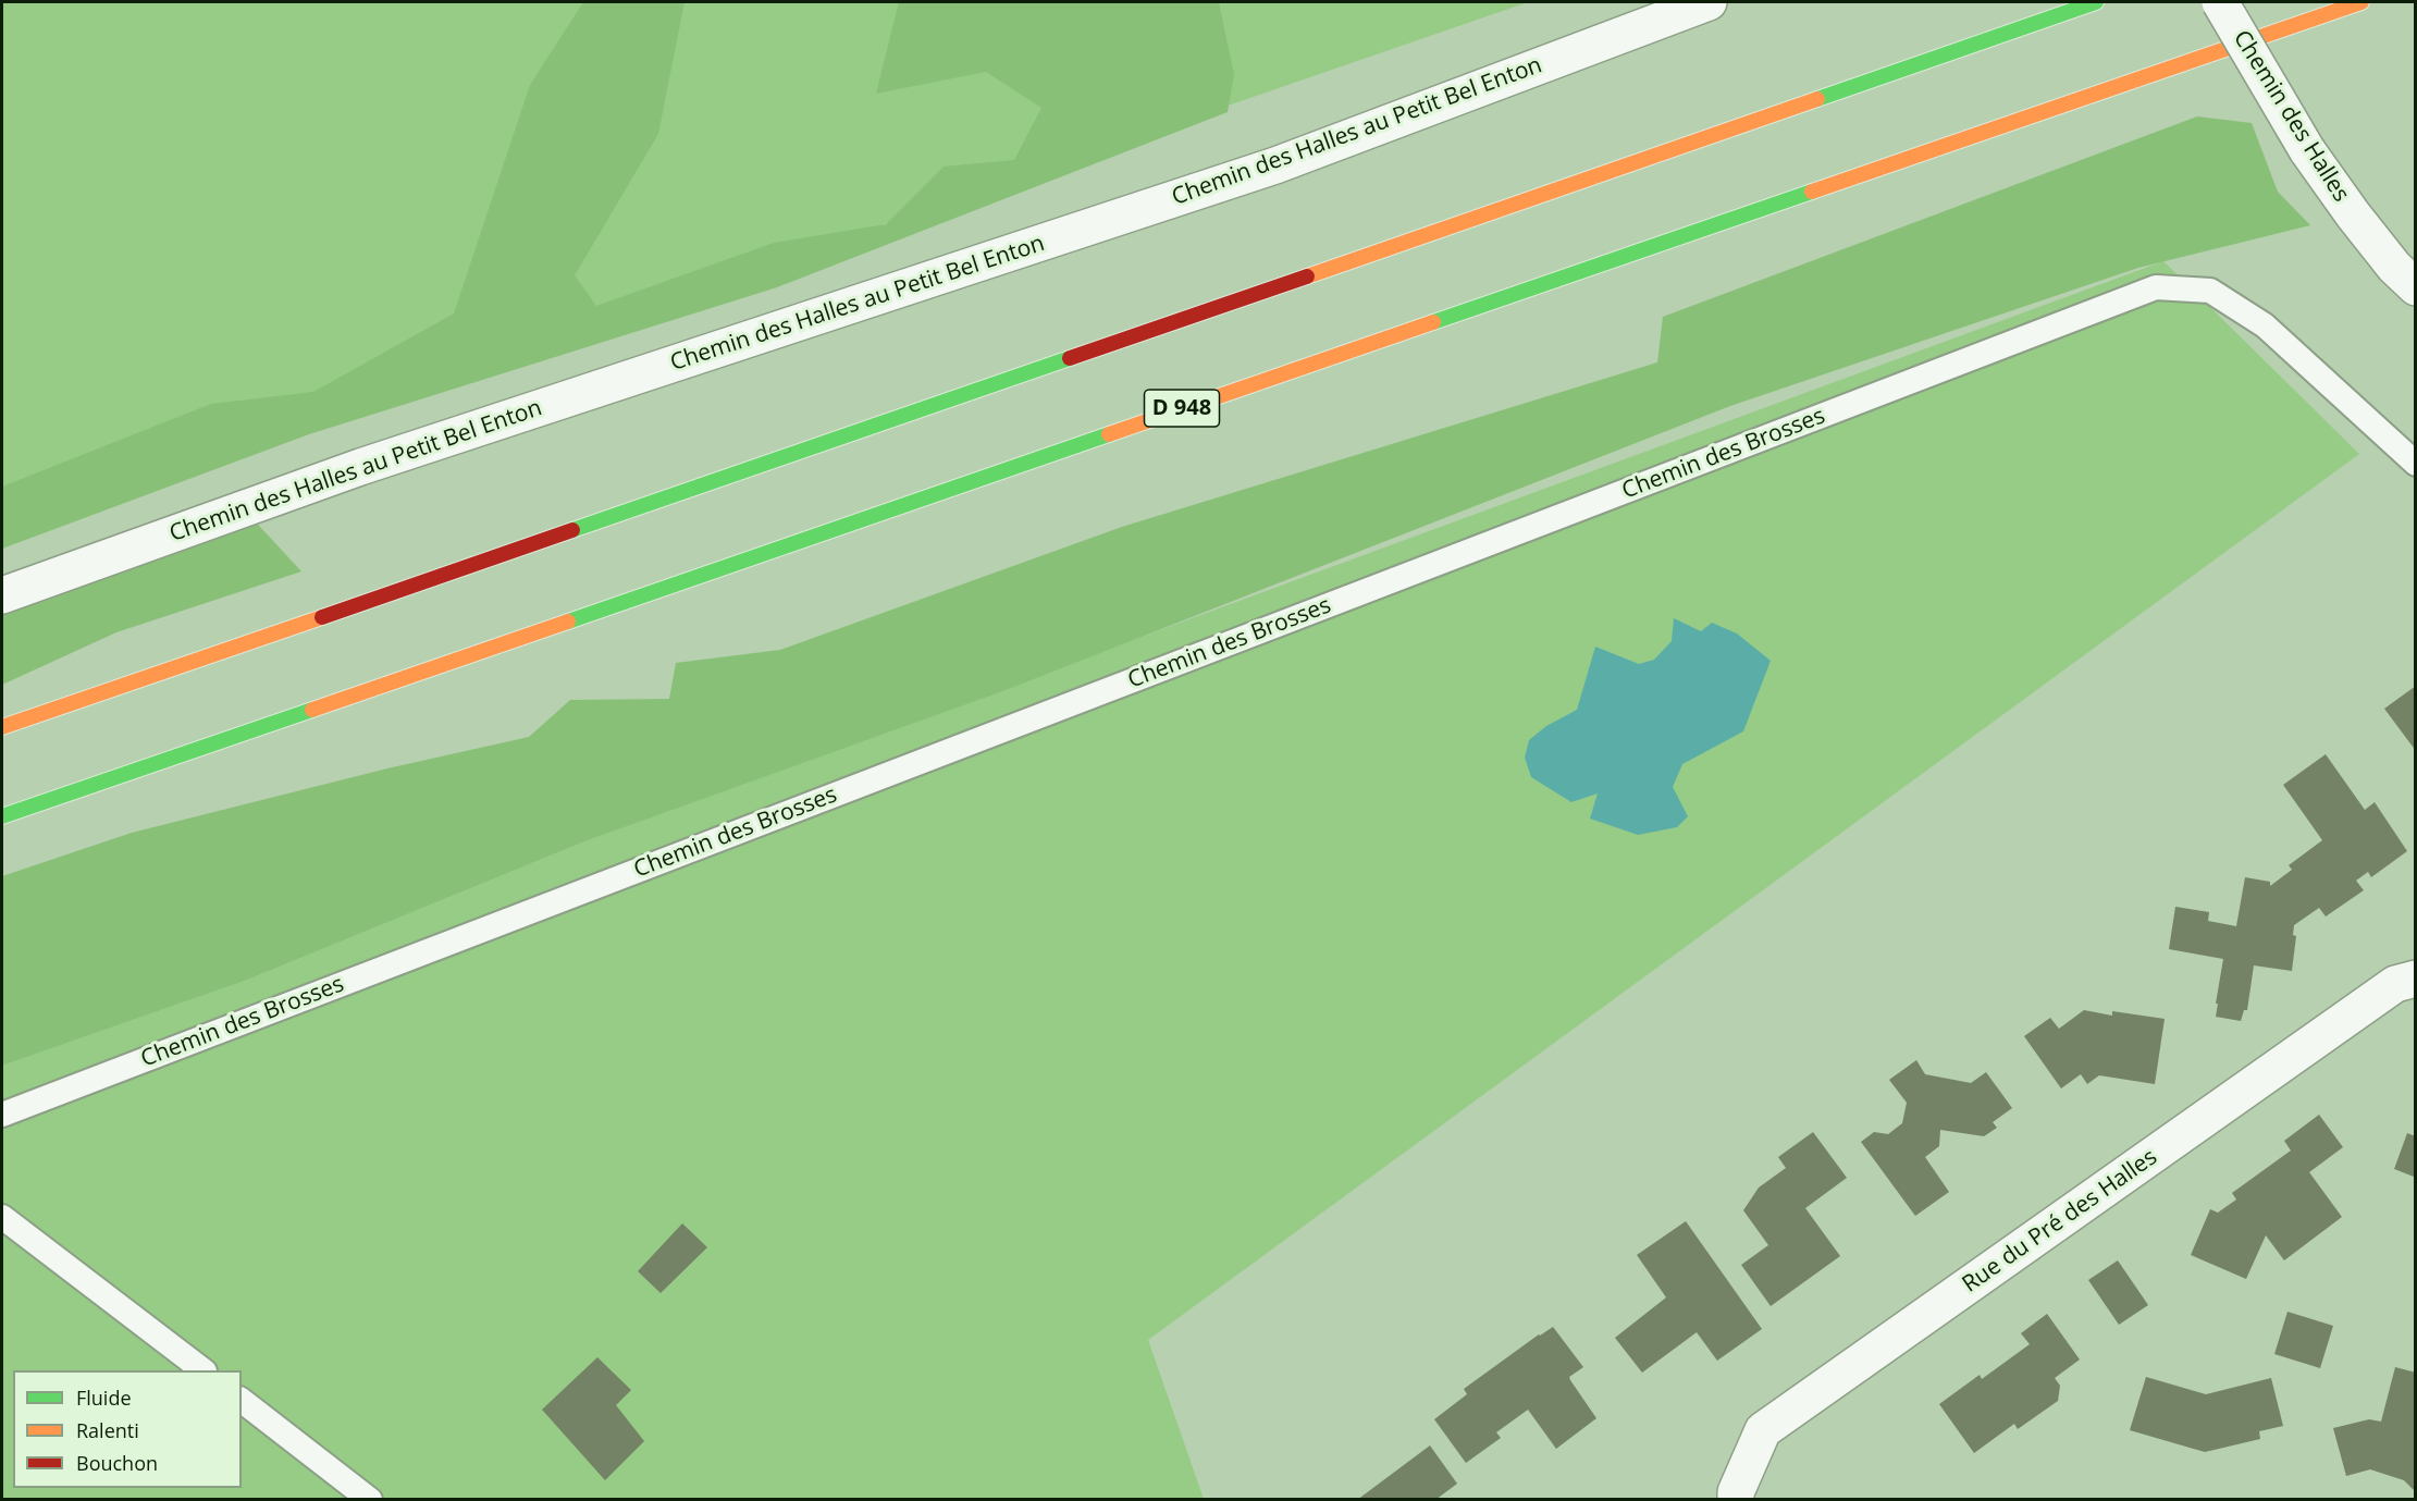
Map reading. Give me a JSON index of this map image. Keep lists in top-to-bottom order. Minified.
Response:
{"streets":{"highway":["D 948"],"street":["Chemin des Halles","Chemin des Halles au Petit Bel Enton","Rue du Pré des Halles"],"lane":["Chemin des Brosses"]},"legend":["Fluide","Ralenti","Bouchon"]}
